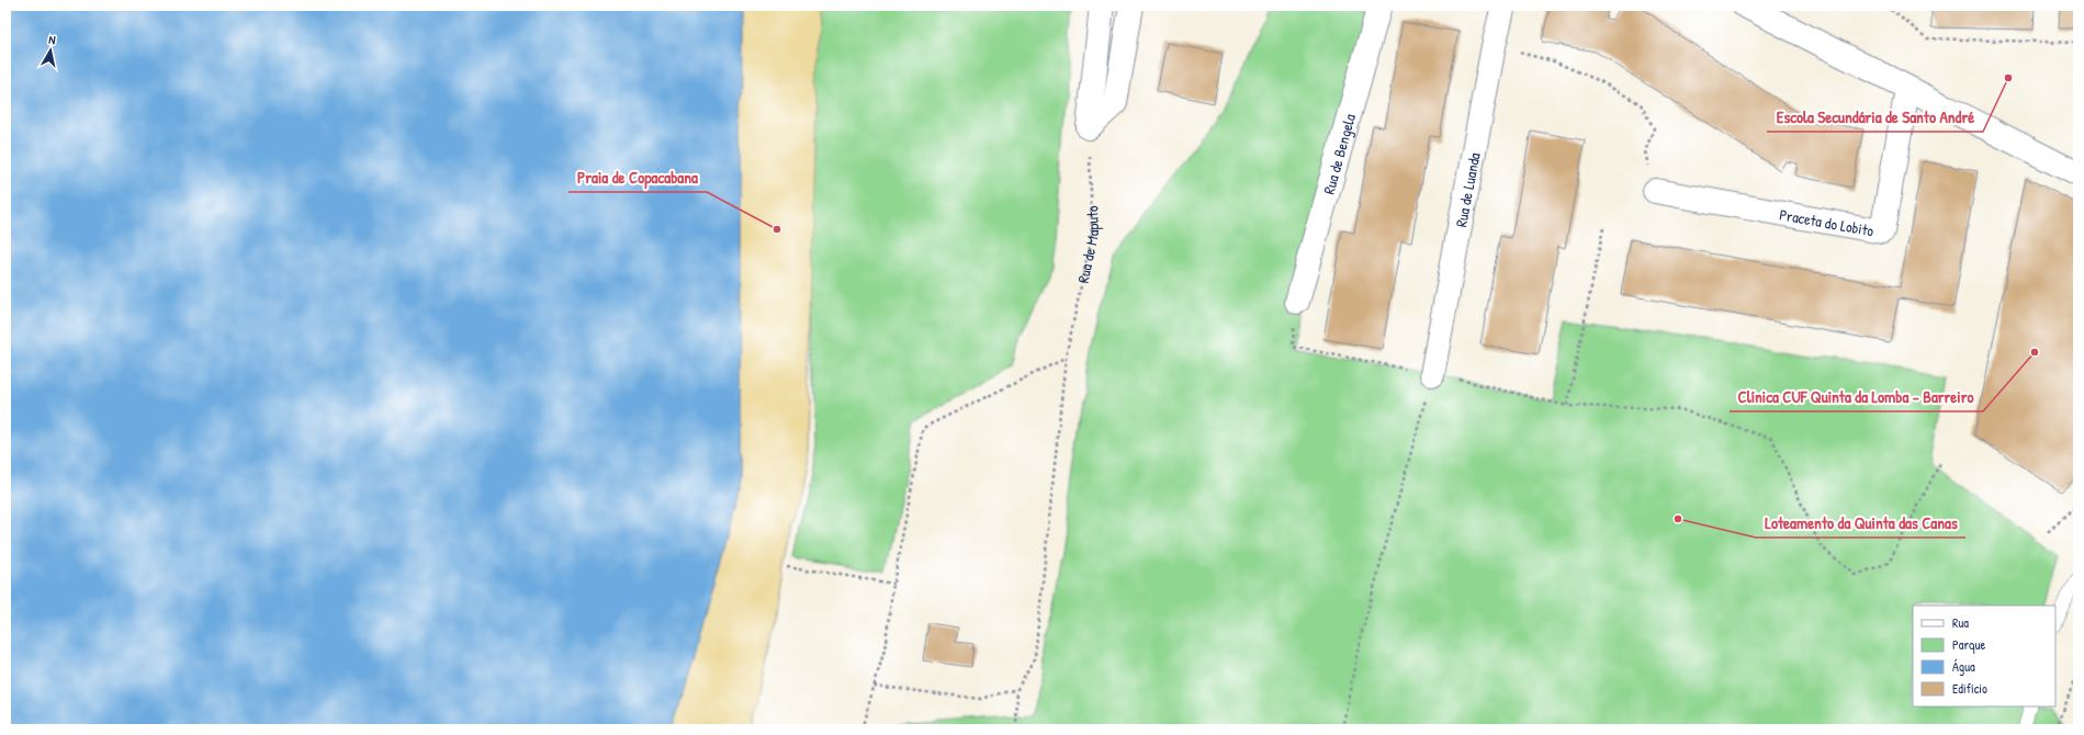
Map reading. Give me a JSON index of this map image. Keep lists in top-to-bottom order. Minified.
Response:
{"streets":{"street":["Rua de Bengela","Rua de Luanda","Praceta do Lobito"],"path":["Rua de Maputo"]},"places":["Escola Secundária de Santo André","Praia de Copacabana","Clínica CUF Quinta da Lomba - Barreiro","Loteamento da Quinta das Canas"],"legend":["Rua","Parque","Água","Edifício"],"north":"top"}
